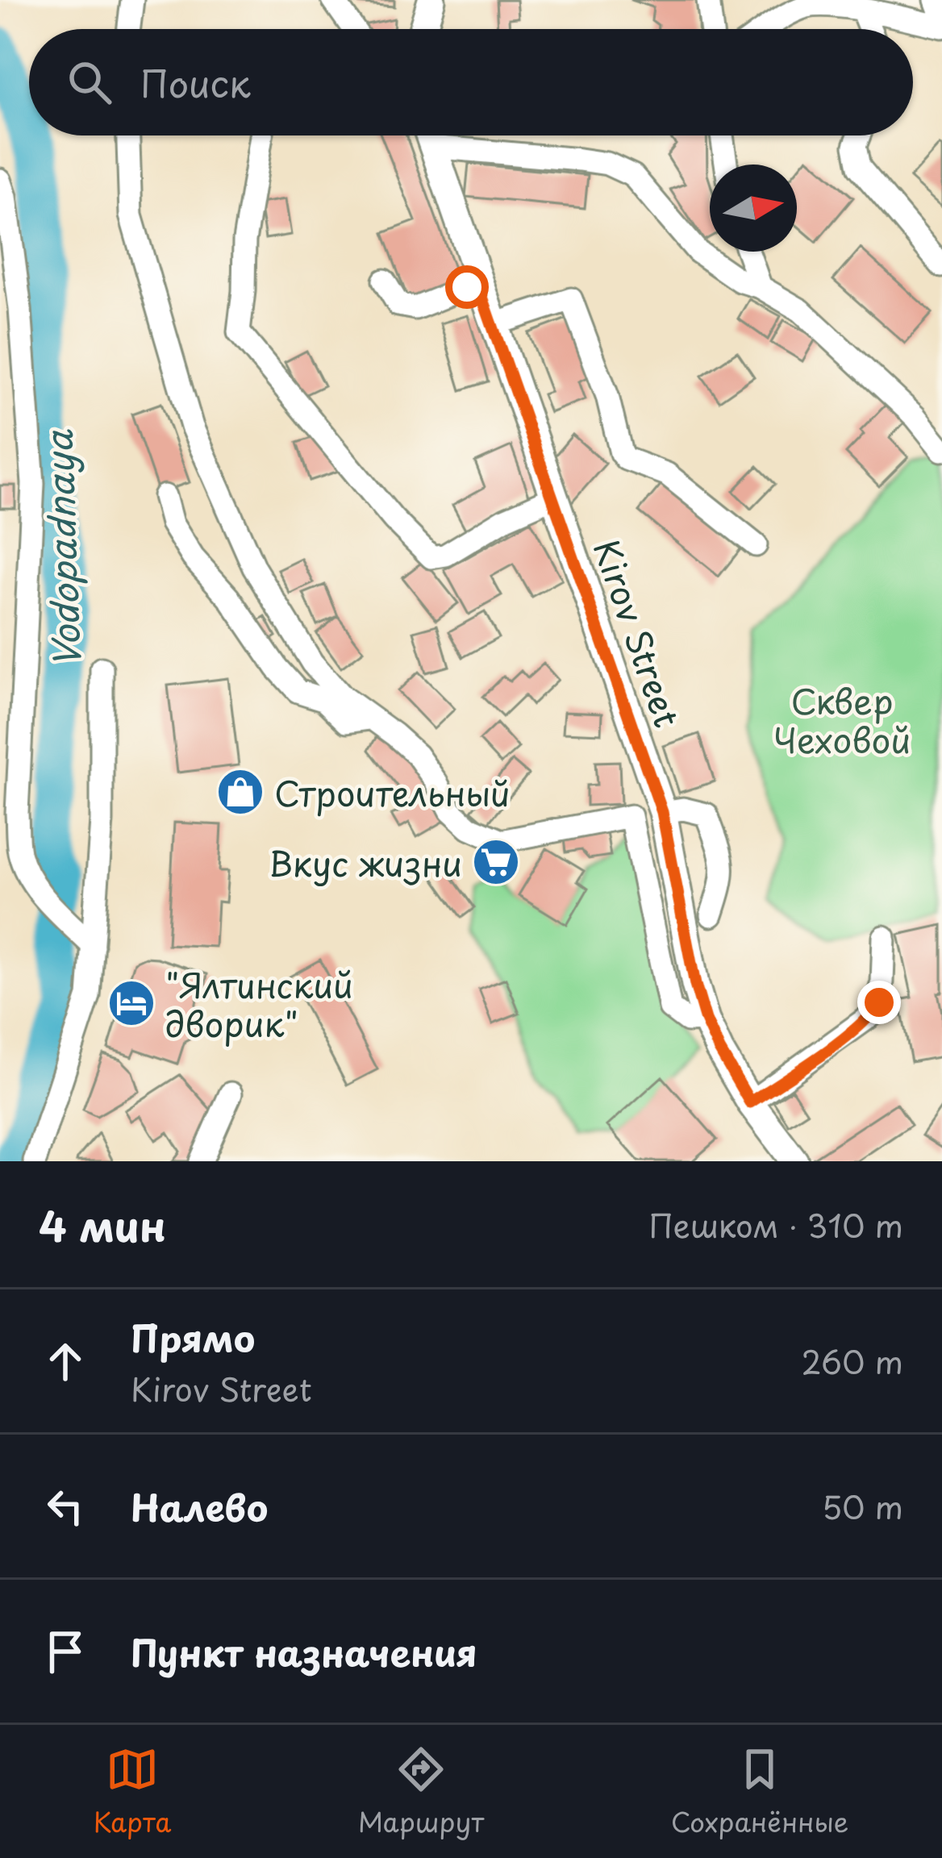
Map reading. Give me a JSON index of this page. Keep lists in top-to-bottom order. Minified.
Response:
{"streets":{"main road":["Kirov Street"]},"water":["Vodopadnaya"],"parks":["Сквер Чеховой"],"places":{"shop":["Строительный"],"supermarket":["Вкус жизни"],"hotel":["\"Ялтинский дворик\""]},"north":"right","page":{"search":"Поиск","heading":["4 мин","Пешком · 310 m"],"list":[["Прямо","Kirov Street","260 m"],["Налево","50 m"],"Пункт назначения"],"nav":["Карта","Маршрут","Сохранённые"]}}
